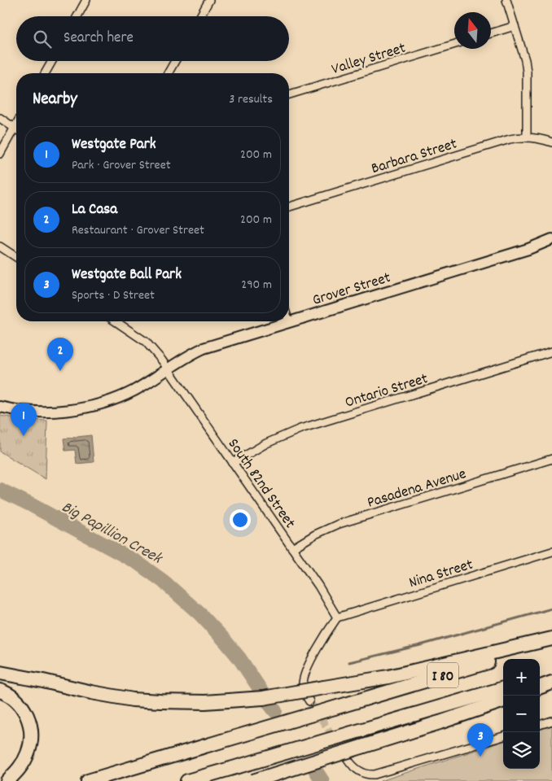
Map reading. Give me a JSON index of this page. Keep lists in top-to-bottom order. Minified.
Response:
{"streets":{"highway":["I 80"],"street":["Valley Street","Barbara Street","Grover Street","Ontario Street","South 82nd Street","Pasadena Avenue","Nina Street"]},"crossings":[["Grover Street","South 82nd Street"],["Ontario Street","South 82nd Street"],["South 82nd Street","Pasadena Avenue"],["South 82nd Street","Nina Street"]],"water":["Big Papillion Creek"],"north":"top","page":{"search":"Search here","heading":["Nearby","3 results"],"list":[{"mark":"1","name":"Westgate Park","note":"Park · Grover Street","value":"200 m"},{"mark":"2","name":"La Casa","note":"Restaurant · Grover Street","value":"200 m"},{"mark":"3","name":"Westgate Ball Park","note":"Sports · D Street","value":"290 m"}],"pins":["2","1","3"],"map_buttons":["+","−"]}}
